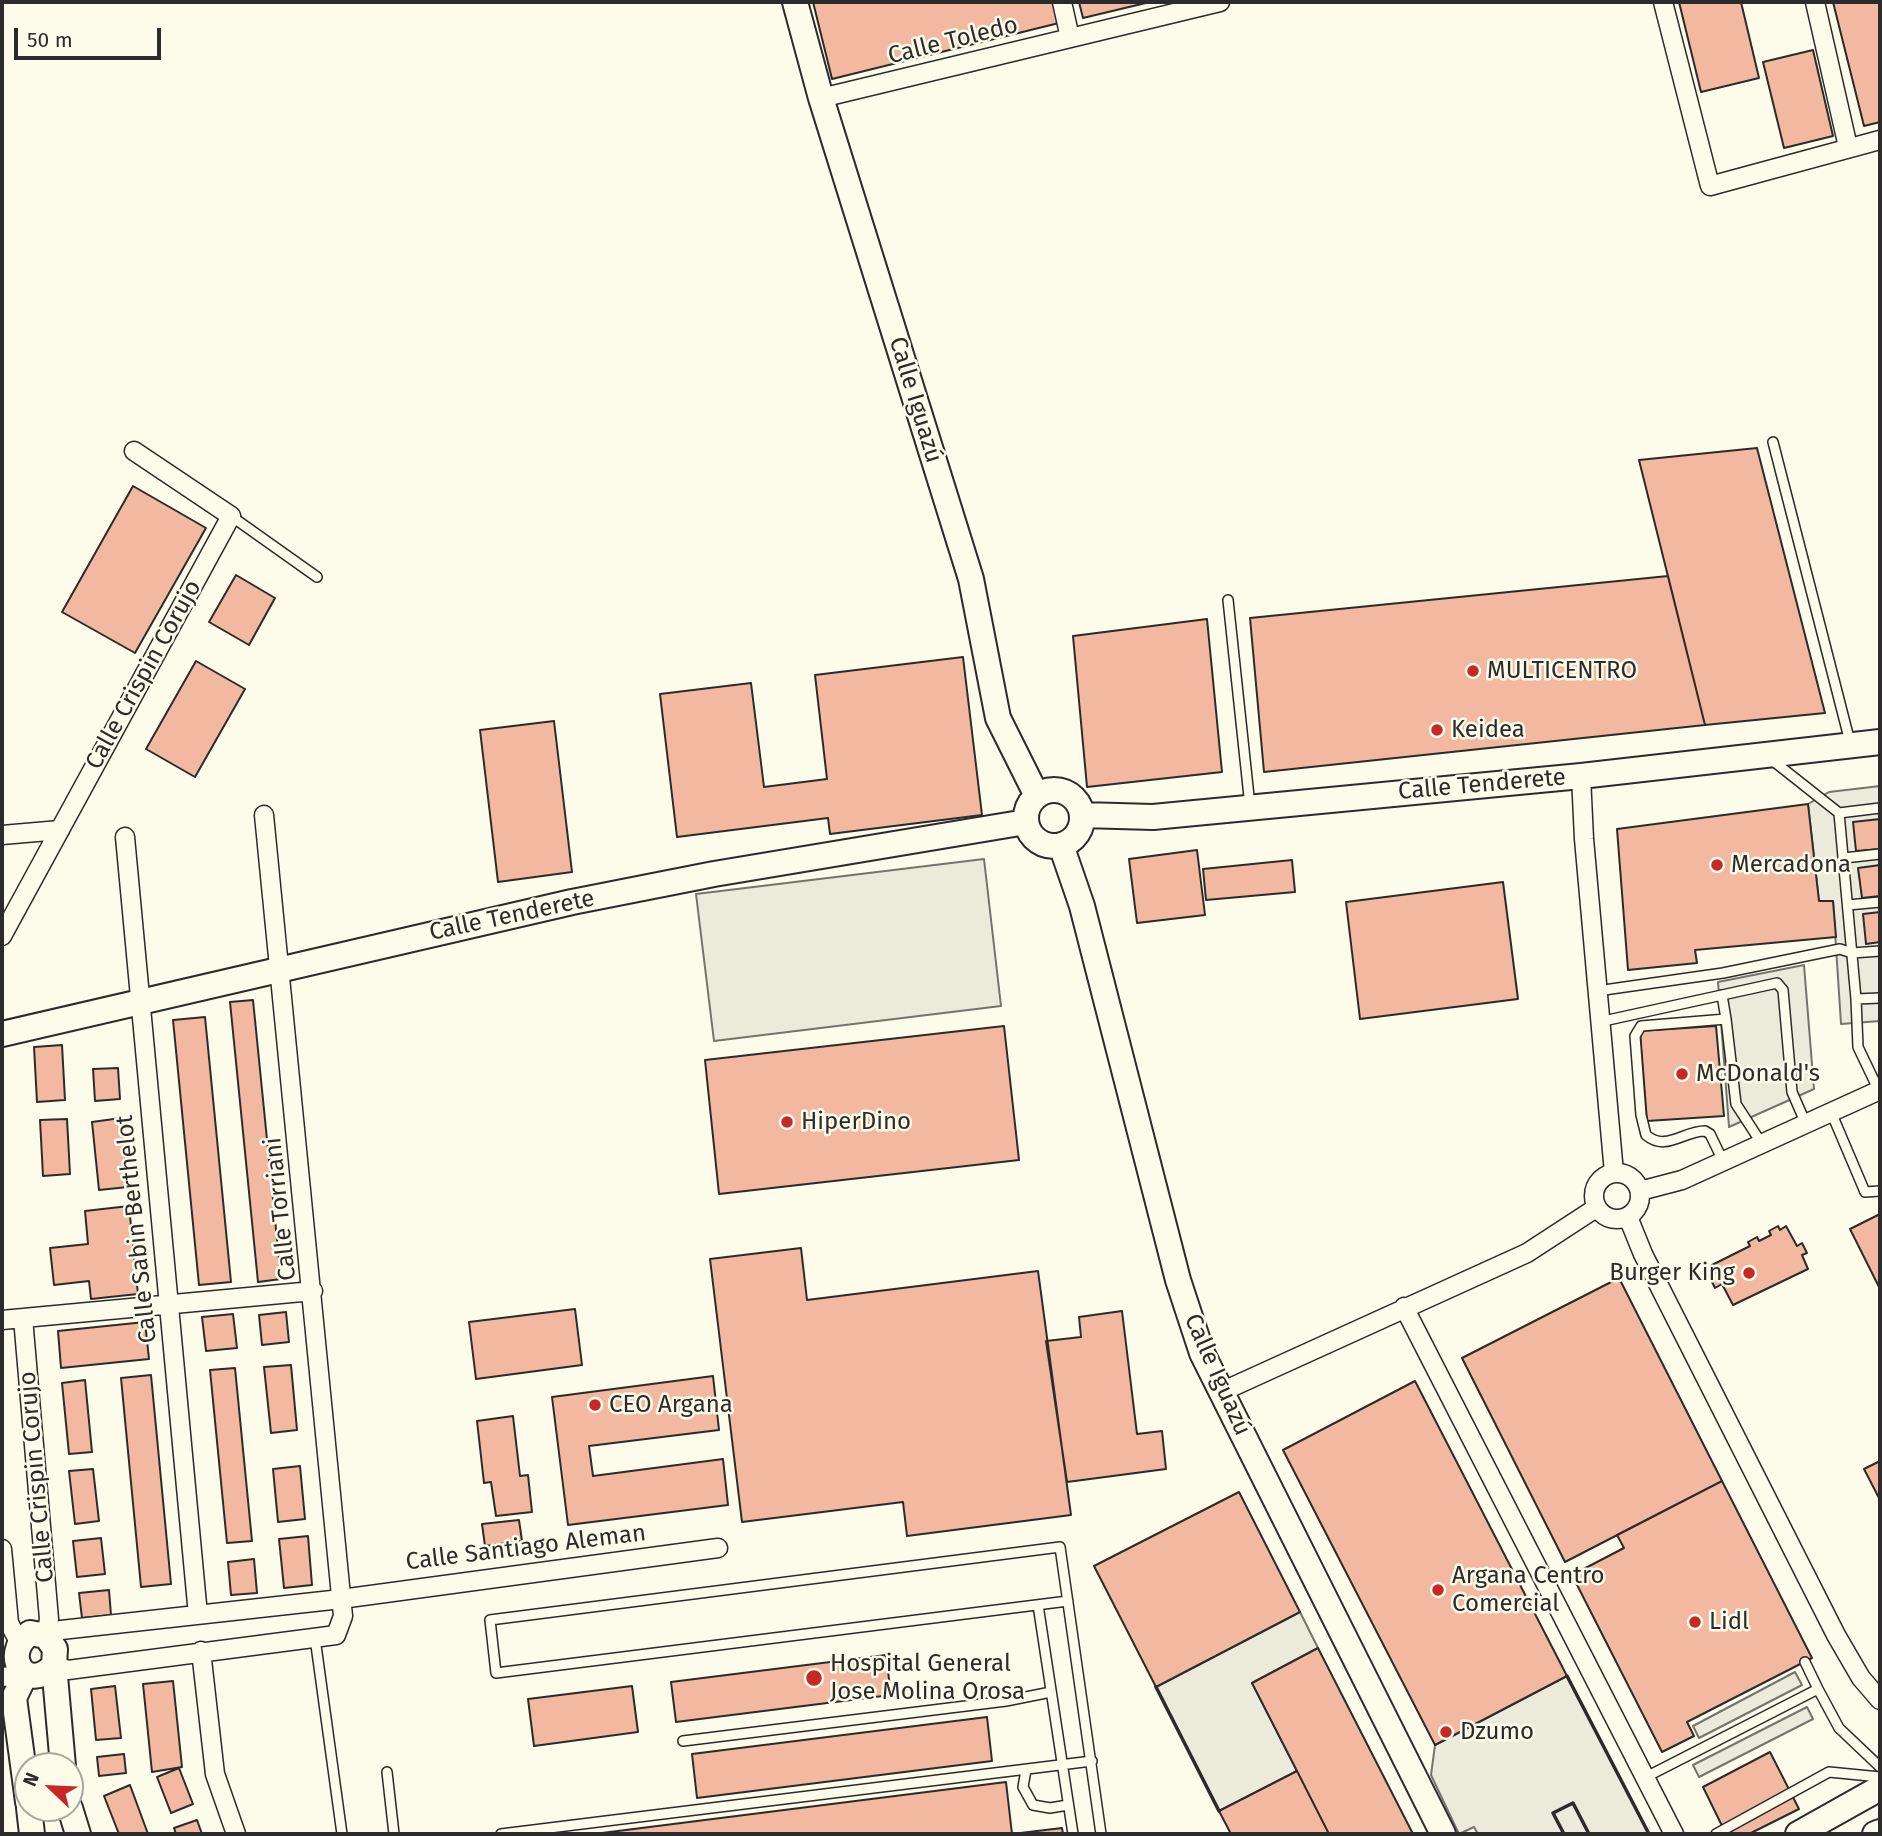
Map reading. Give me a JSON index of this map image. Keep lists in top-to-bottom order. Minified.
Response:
{"streets":{"street":["Calle Toledo","Calle Iguazú","Calle Crispin Corujo","Calle Tenderete","Calle Torriani","Calle Sabin Berthelot","Calle Santiago Aleman"]},"crossings":[["Calle Toledo","Calle Iguazú"],["Calle Iguazú","Calle Tenderete"],["Calle Crispin Corujo","Calle Santiago Aleman"],["Calle Tenderete","Calle Torriani"],["Calle Tenderete","Calle Sabin Berthelot"],["Calle Torriani","Calle Santiago Aleman"],["Calle Sabin Berthelot","Calle Santiago Aleman"]],"places":["MULTICENTRO","Keidea","Mercadona","McDonald's","HiperDino","Burger King","CEO Argana","Argana Centro Comercial","Lidl","Hospital General Jose Molina Orosa","Dzumo"],"scale_bar":"50 m","north":"top left"}
